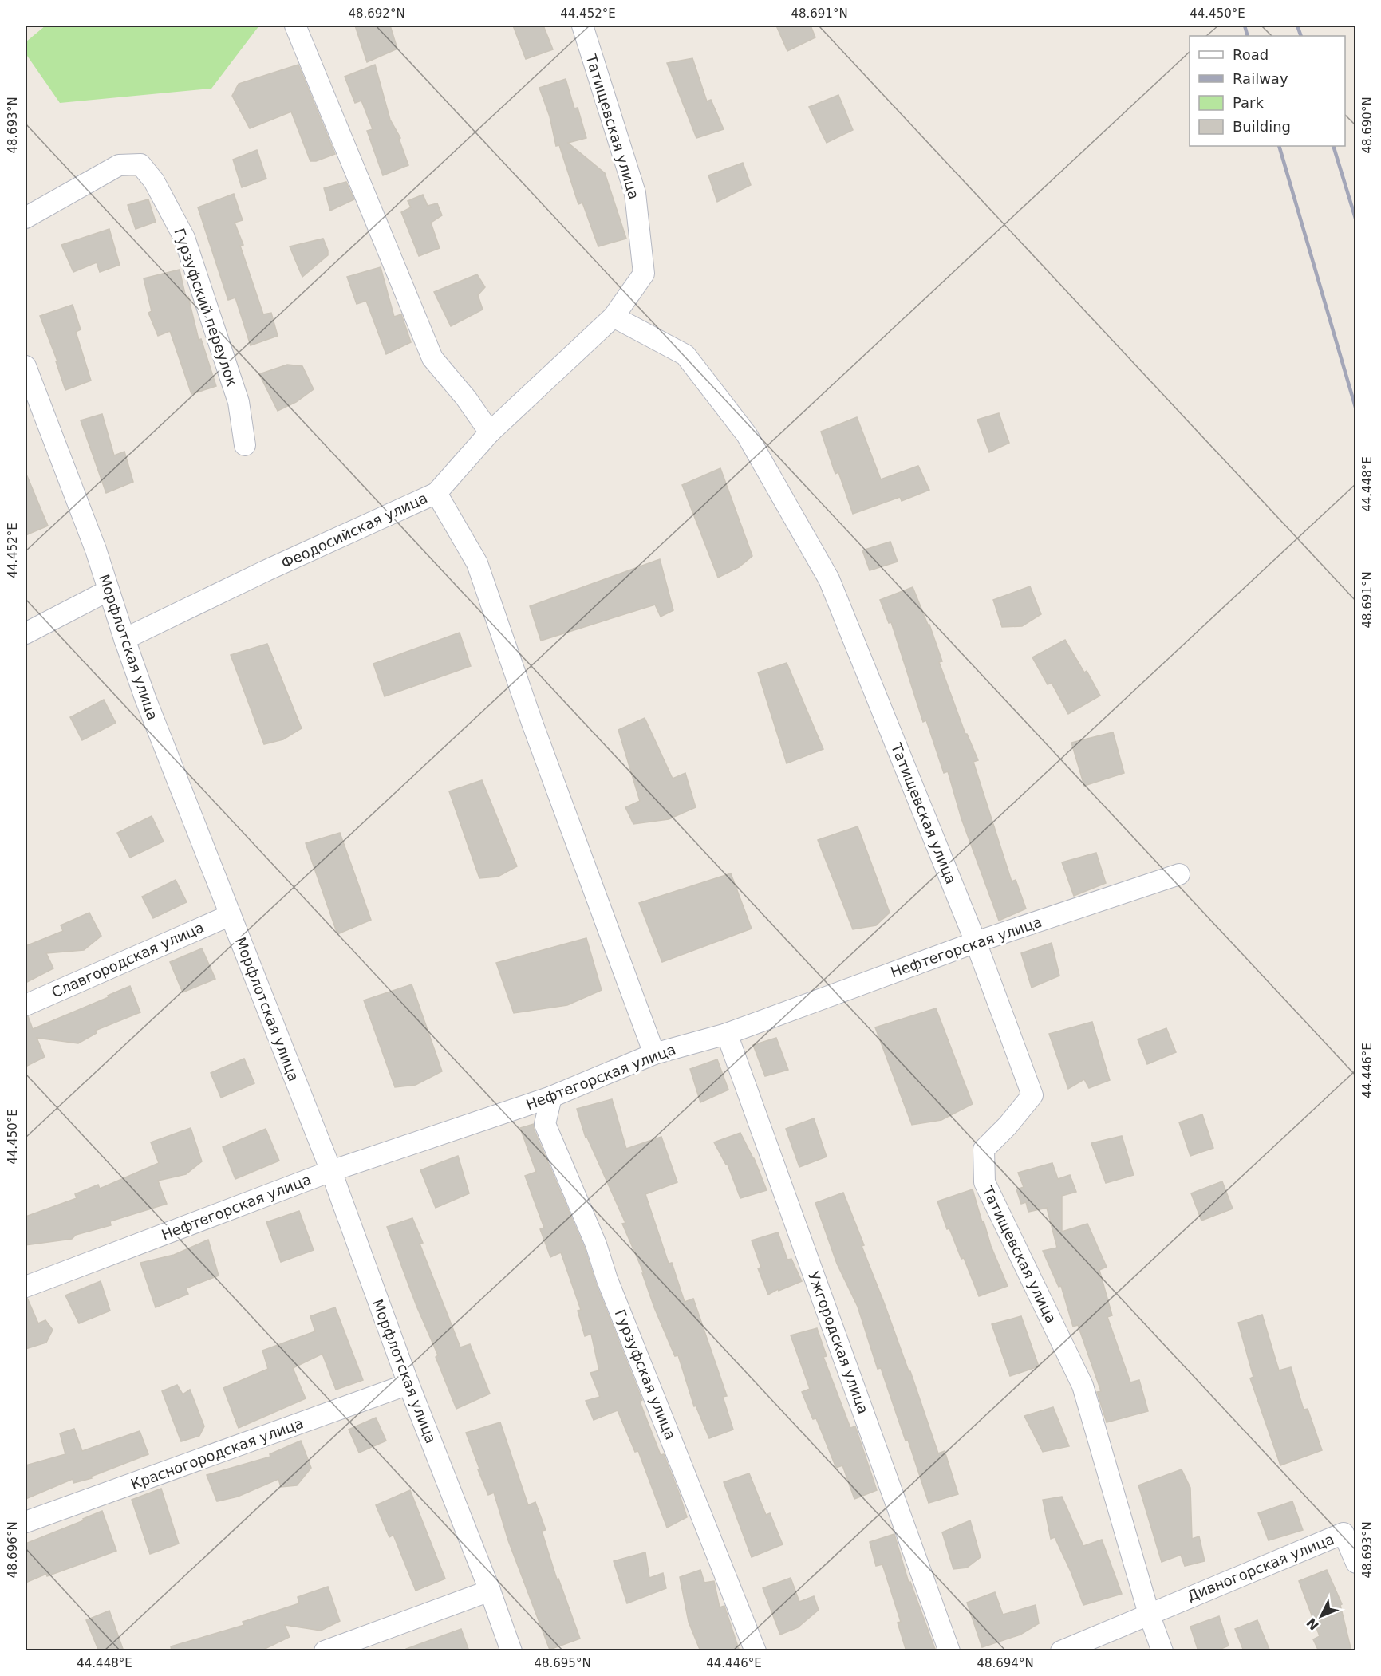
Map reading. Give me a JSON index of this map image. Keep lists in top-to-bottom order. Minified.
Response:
{"streets":{"street":["Татищевская улица","Гурзуфский переулок","Феодосийская улица","Морфлотская улица","Нефтегорская улица","Славгородская улица","Ужгородская улица","Гурзуфская улица","Красногородская улица","Дивногорская улица"]},"crossings":[["Татищевская улица","Феодосийская улица"],["Татищевская улица","Нефтегорская улица"],["Татищевская улица","Дивногорская улица"],["Феодосийская улица","Морфлотская улица"],["Морфлотская улица","Нефтегорская улица"],["Морфлотская улица","Славгородская улица"],["Морфлотская улица","Красногородская улица"],["Нефтегорская улица","Ужгородская улица"],["Нефтегорская улица","Гурзуфская улица"]],"legend":["Road","Railway","Park","Building"],"north":"bottom left","coordinates":["48.692°N","44.452°E","48.691°N","44.450°E","48.690°N","48.693°N","44.448°E","44.446°E","48.696°N","48.695°N","48.694°N"]}
